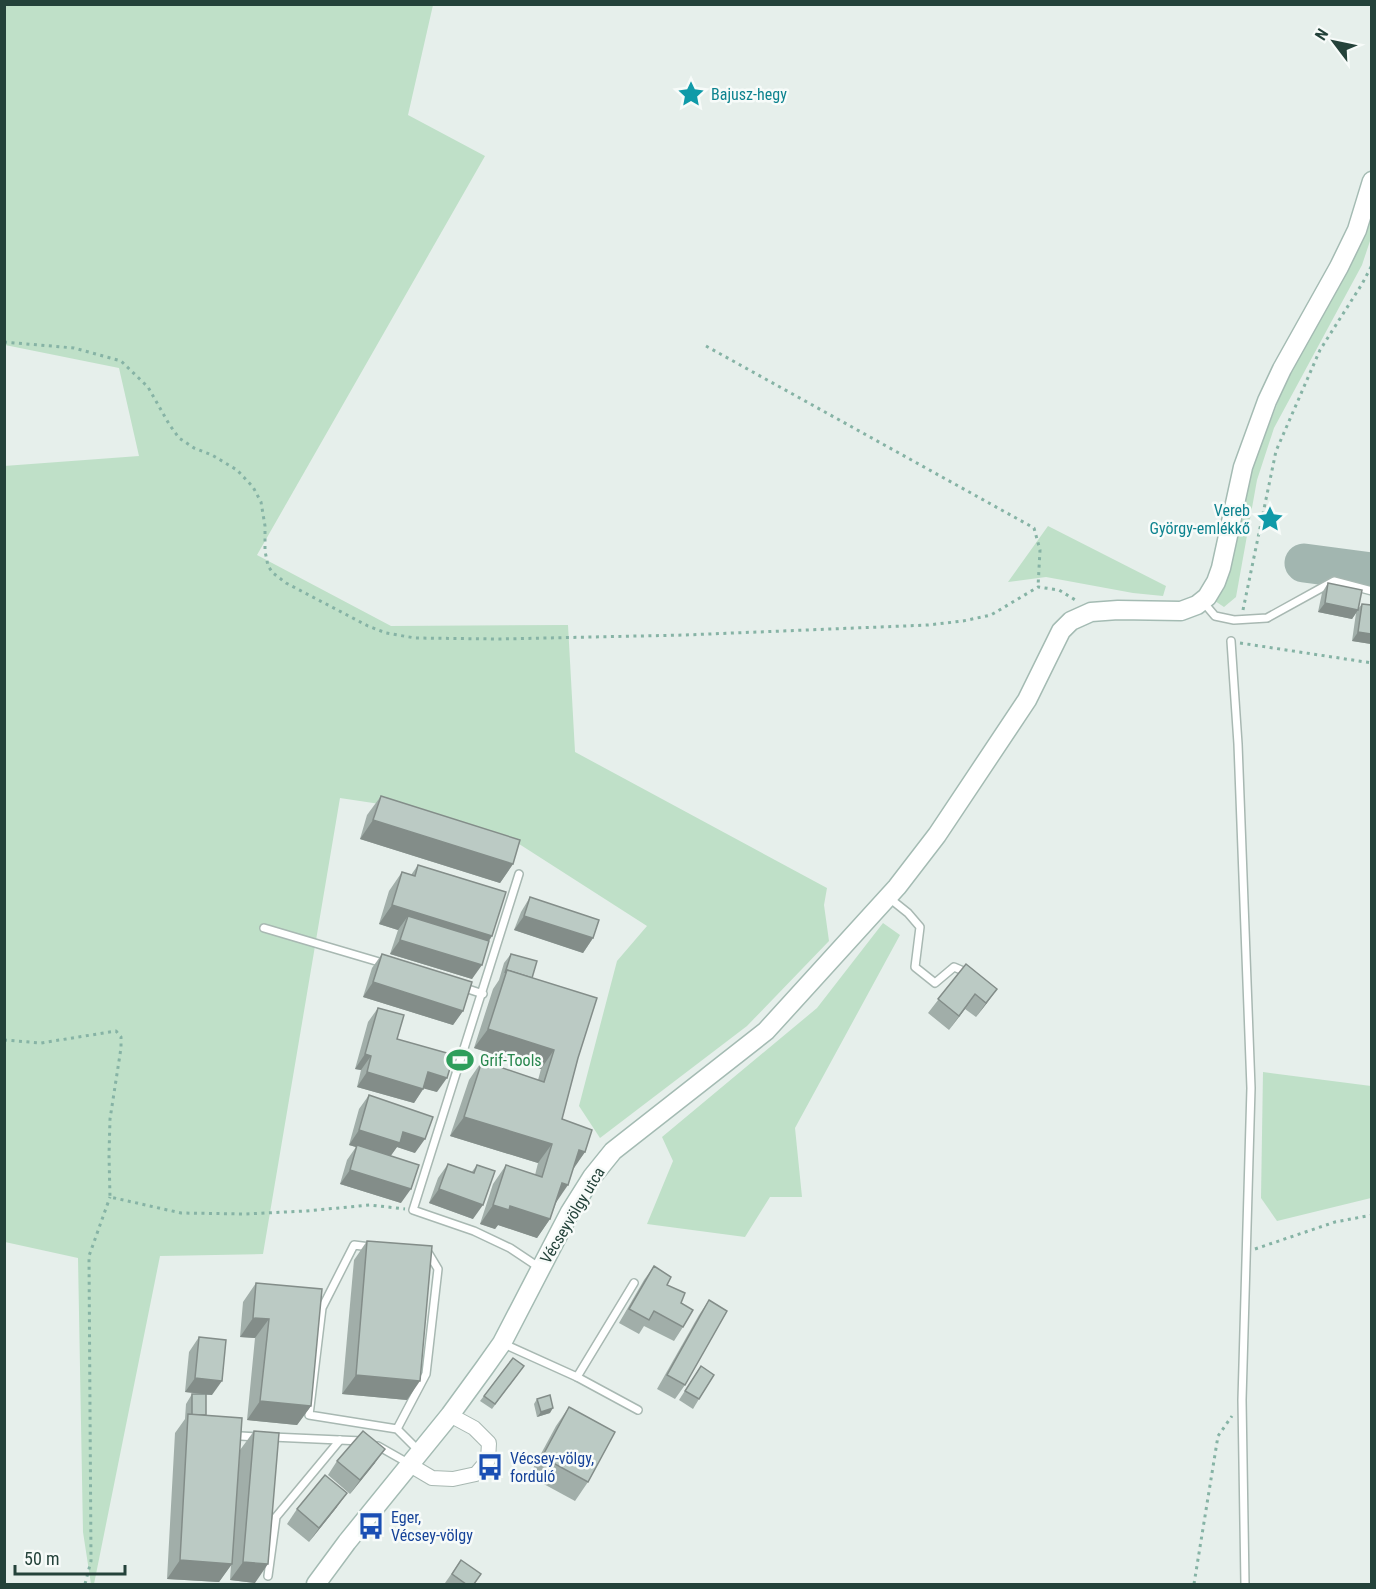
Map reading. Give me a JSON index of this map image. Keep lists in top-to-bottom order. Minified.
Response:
{"streets":{"main road":["Vécseyvölgy utca"]},"places":{"place":["Bajusz-hegy","Vereb György-emlékkő"],"sports":["Grif-Tools"],"bus stop":["Vécsey-völgy, forduló","Eger, Vécsey-völgy"]},"scale_bar":"50 m","north":"top left"}
